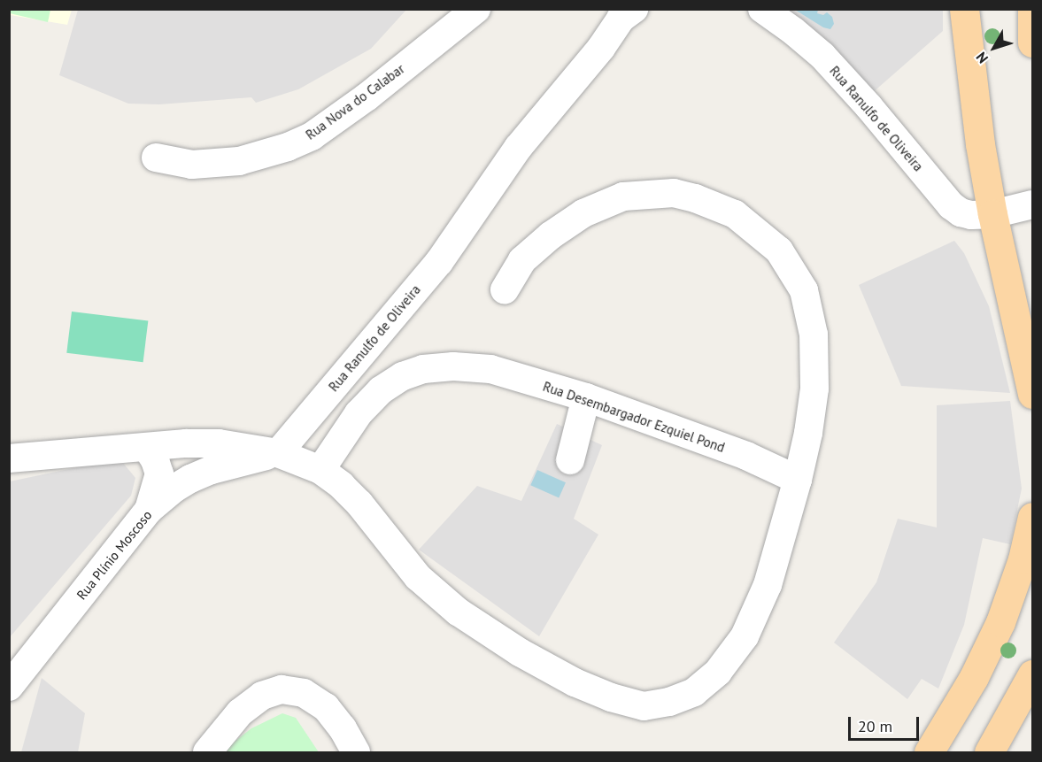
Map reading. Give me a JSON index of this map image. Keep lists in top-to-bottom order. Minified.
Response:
{"streets":{"street":["Rua Nova do Calabar","Rua Ranulfo de Oliveira","Rua Desembargador Ezquiel Pond","Rua Plínio Moscoso"]},"crossings":[["Rua Ranulfo de Oliveira","Rua Plínio Moscoso"]],"scale_bar":"20 m","north":"bottom left"}
